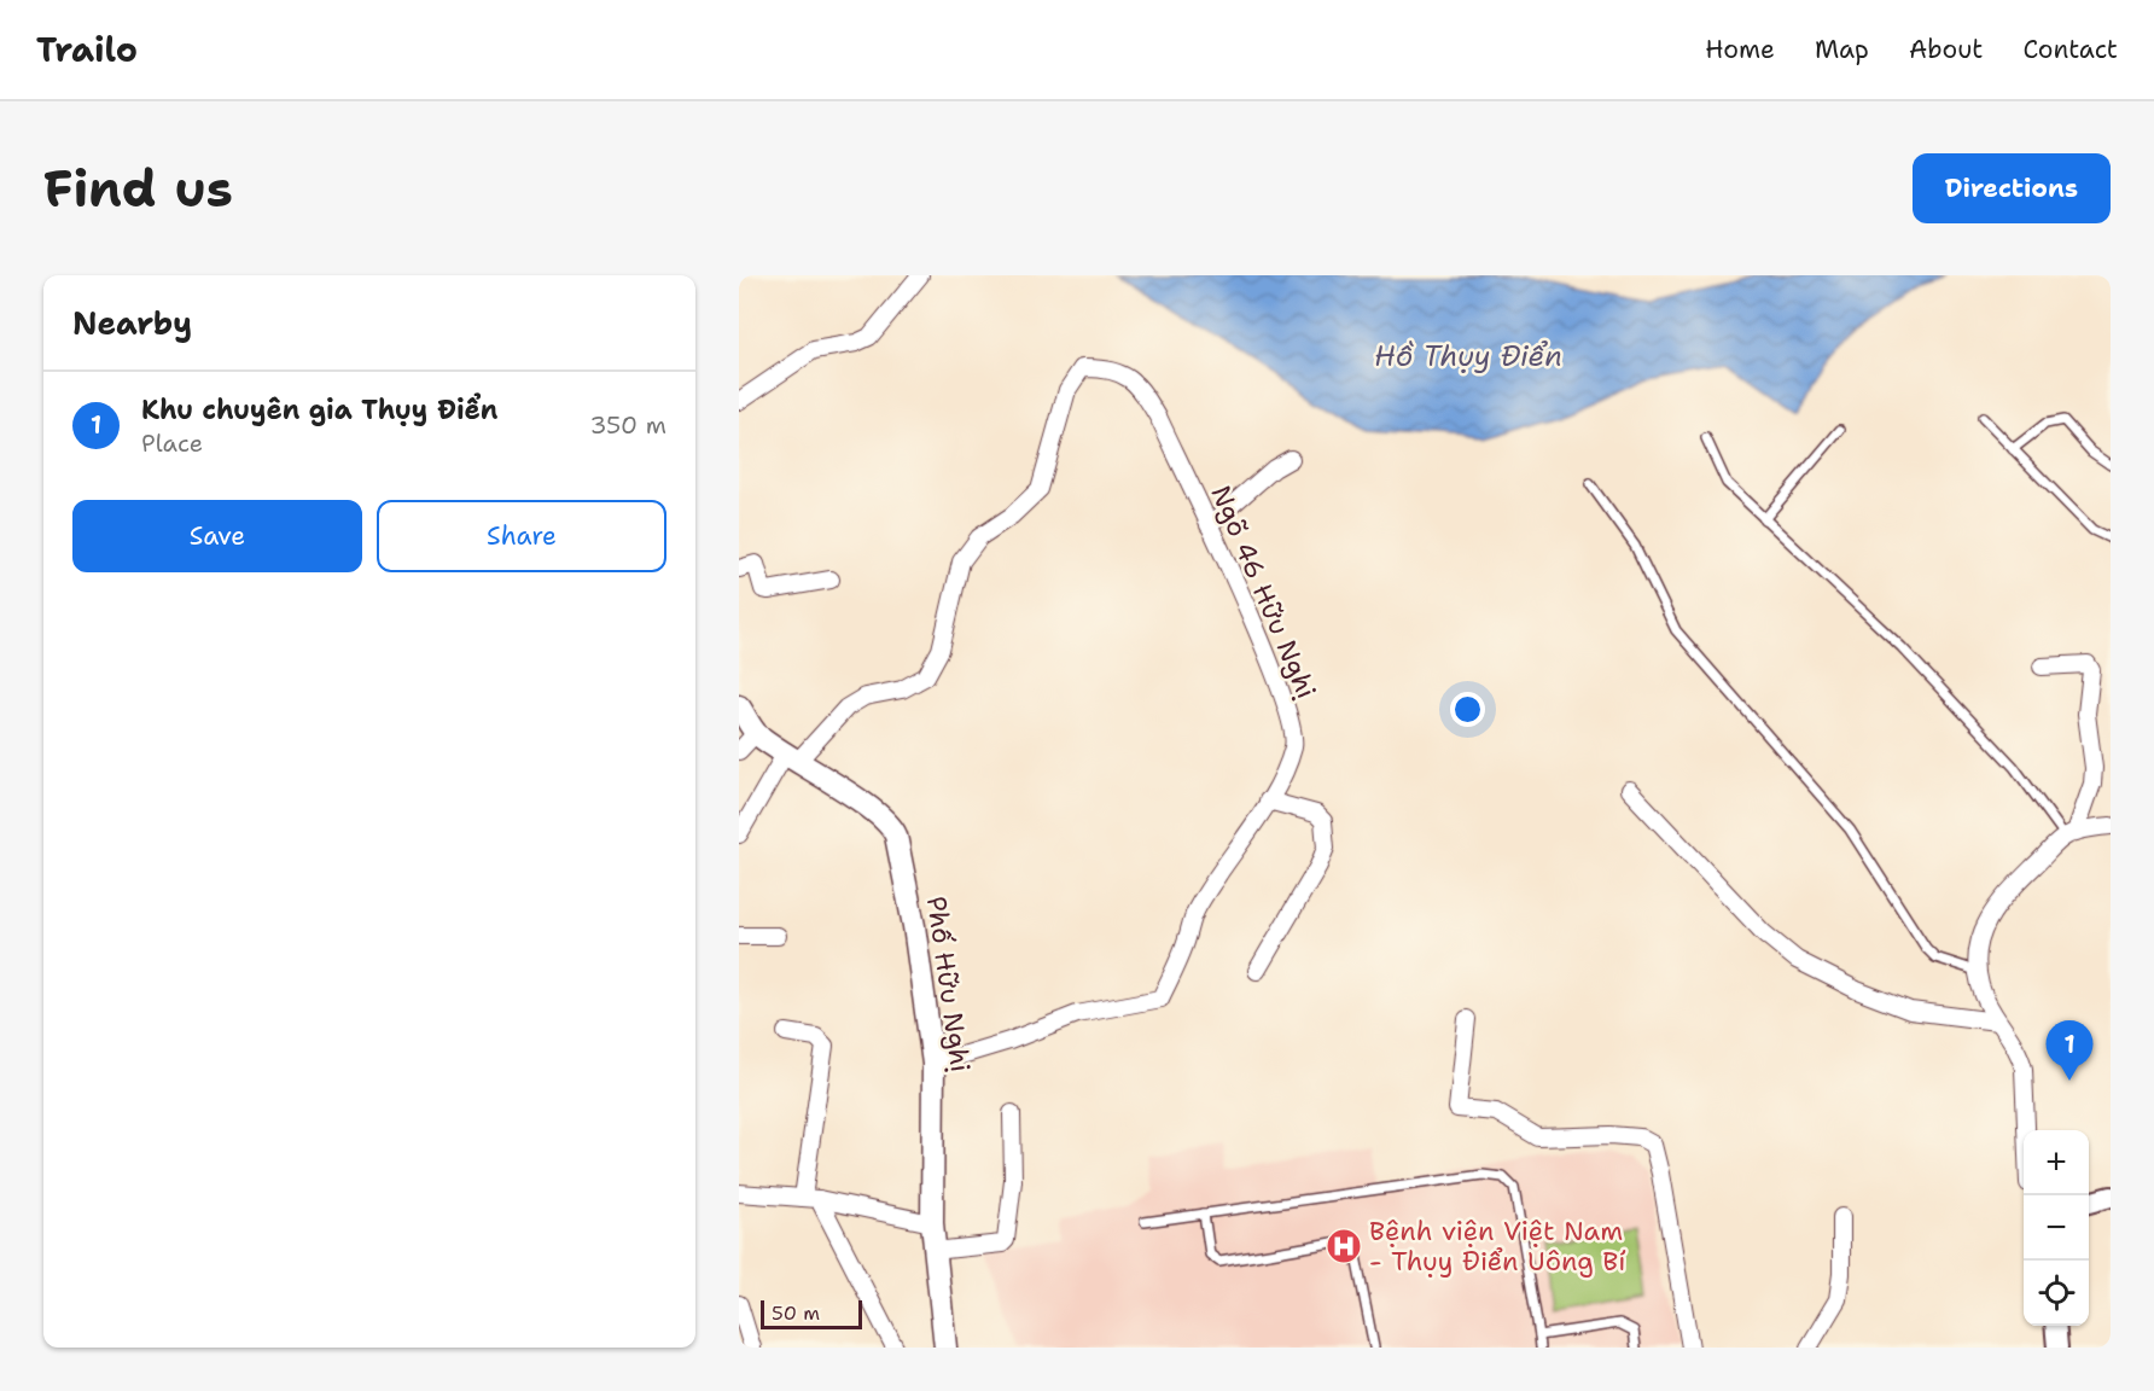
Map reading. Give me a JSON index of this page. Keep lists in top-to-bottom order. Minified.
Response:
{"streets":{"main road":["Phố Hữu Nghị"],"street":["Ngõ 46 Hữu Nghị"]},"crossings":[["Ngõ 46 Hữu Nghị","Phố Hữu Nghị"]],"water":["Hồ Thụy Điển"],"places":{"hospital":["Bệnh viện Việt Nam - Thụy Điển Uông Bí"]},"scale_bar":"50 m","page":{"header":"Trailo","nav":["Home","Map","About","Contact"],"buttons":["Directions",["Save","Share"]],"title":"Find us","heading":"Nearby","list":[{"mark":"1","name":"Khu chuyên gia Thụy Điển","note":"Place","value":"350 m"}],"pins":"1","map_buttons":["+","−"],"scale":"50 m"}}
